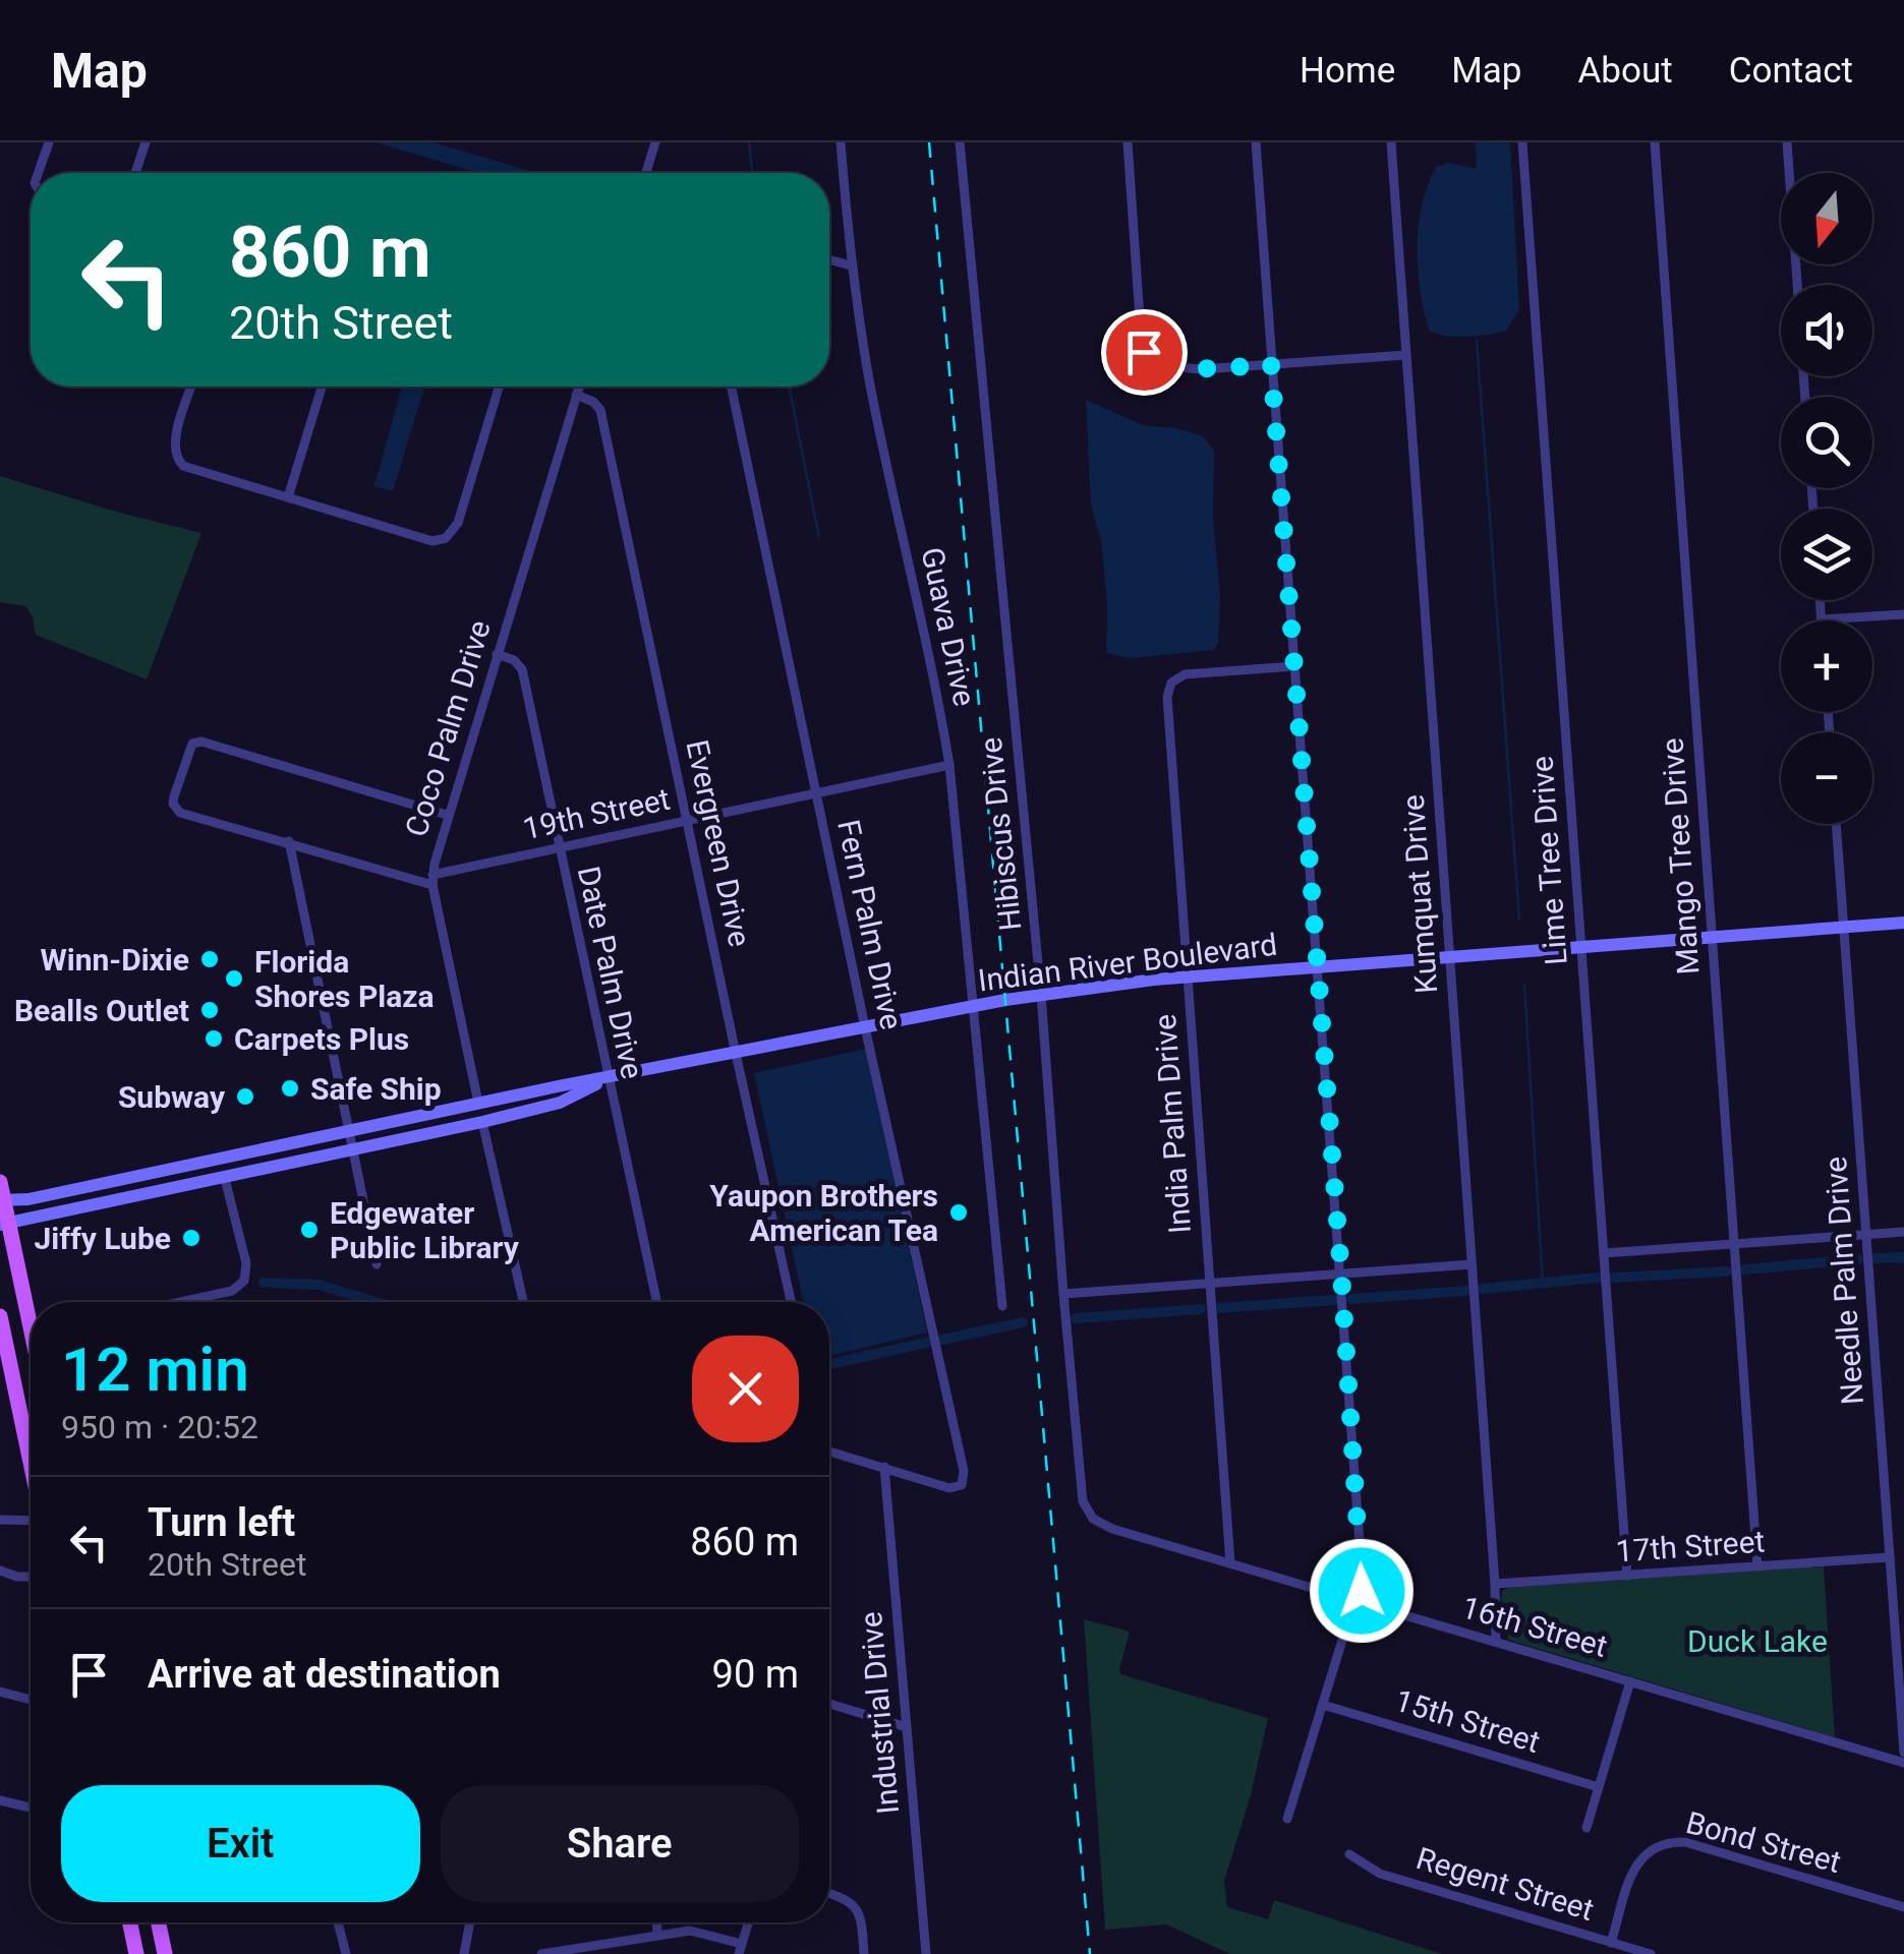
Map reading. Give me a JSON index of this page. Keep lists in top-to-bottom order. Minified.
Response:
{"streets":{"main road":["Indian River Boulevard"],"street":["Guava Drive","Coco Palm Drive","19th Street","Hibiscus Drive","Evergreen Drive","Mango Tree Drive","Lime Tree Drive","Kumquat Drive","Fern Palm Drive","Date Palm Drive","India Palm Drive","Needle Palm Drive","17th Street","16th Street","Industrial Drive","15th Street","Bond Street","Regent Street"]},"crossings":[["Guava Drive","19th Street"],["Guava Drive","Indian River Boulevard"],["Coco Palm Drive","19th Street"],["Coco Palm Drive","Evergreen Drive"],["Coco Palm Drive","Date Palm Drive"],["19th Street","Evergreen Drive"],["19th Street","Fern Palm Drive"],["19th Street","Date Palm Drive"],["Hibiscus Drive","Indian River Boulevard"],["Hibiscus Drive","16th Street"],["Evergreen Drive","Indian River Boulevard"],["Mango Tree Drive","Indian River Boulevard"],["Mango Tree Drive","17th Street"],["Lime Tree Drive","Indian River Boulevard"],["Lime Tree Drive","17th Street"],["Kumquat Drive","Indian River Boulevard"],["Kumquat Drive","17th Street"],["Kumquat Drive","16th Street"],["Fern Palm Drive","Indian River Boulevard"],["Fern Palm Drive","Industrial Drive"],["Indian River Boulevard","Date Palm Drive"],["Indian River Boulevard","India Palm Drive"],["Indian River Boulevard","Needle Palm Drive"],["India Palm Drive","16th Street"],["Needle Palm Drive","17th Street"],["Bond Street","Regent Street"]],"parks":["Duck Lake"],"places":["Winn-Dixie","Florida Shores Plaza","Bealls Outlet","Carpets Plus","Safe Ship","Subway","Yaupon Brothers American Tea","Edgewater Public Library","Jiffy Lube"],"north":"bottom","page":{"header":"Map","nav":["Home","Map","About","Contact"],"map_buttons":["+","−"],"turn":["860 m","20th Street"],"heading":["12 min","950 m · 20:52"],"list":[{"name":"Turn left","note":"20th Street","value":"860 m"},{"name":"Arrive at destination","value":"90 m"}],"buttons":["Exit","Share"]}}
